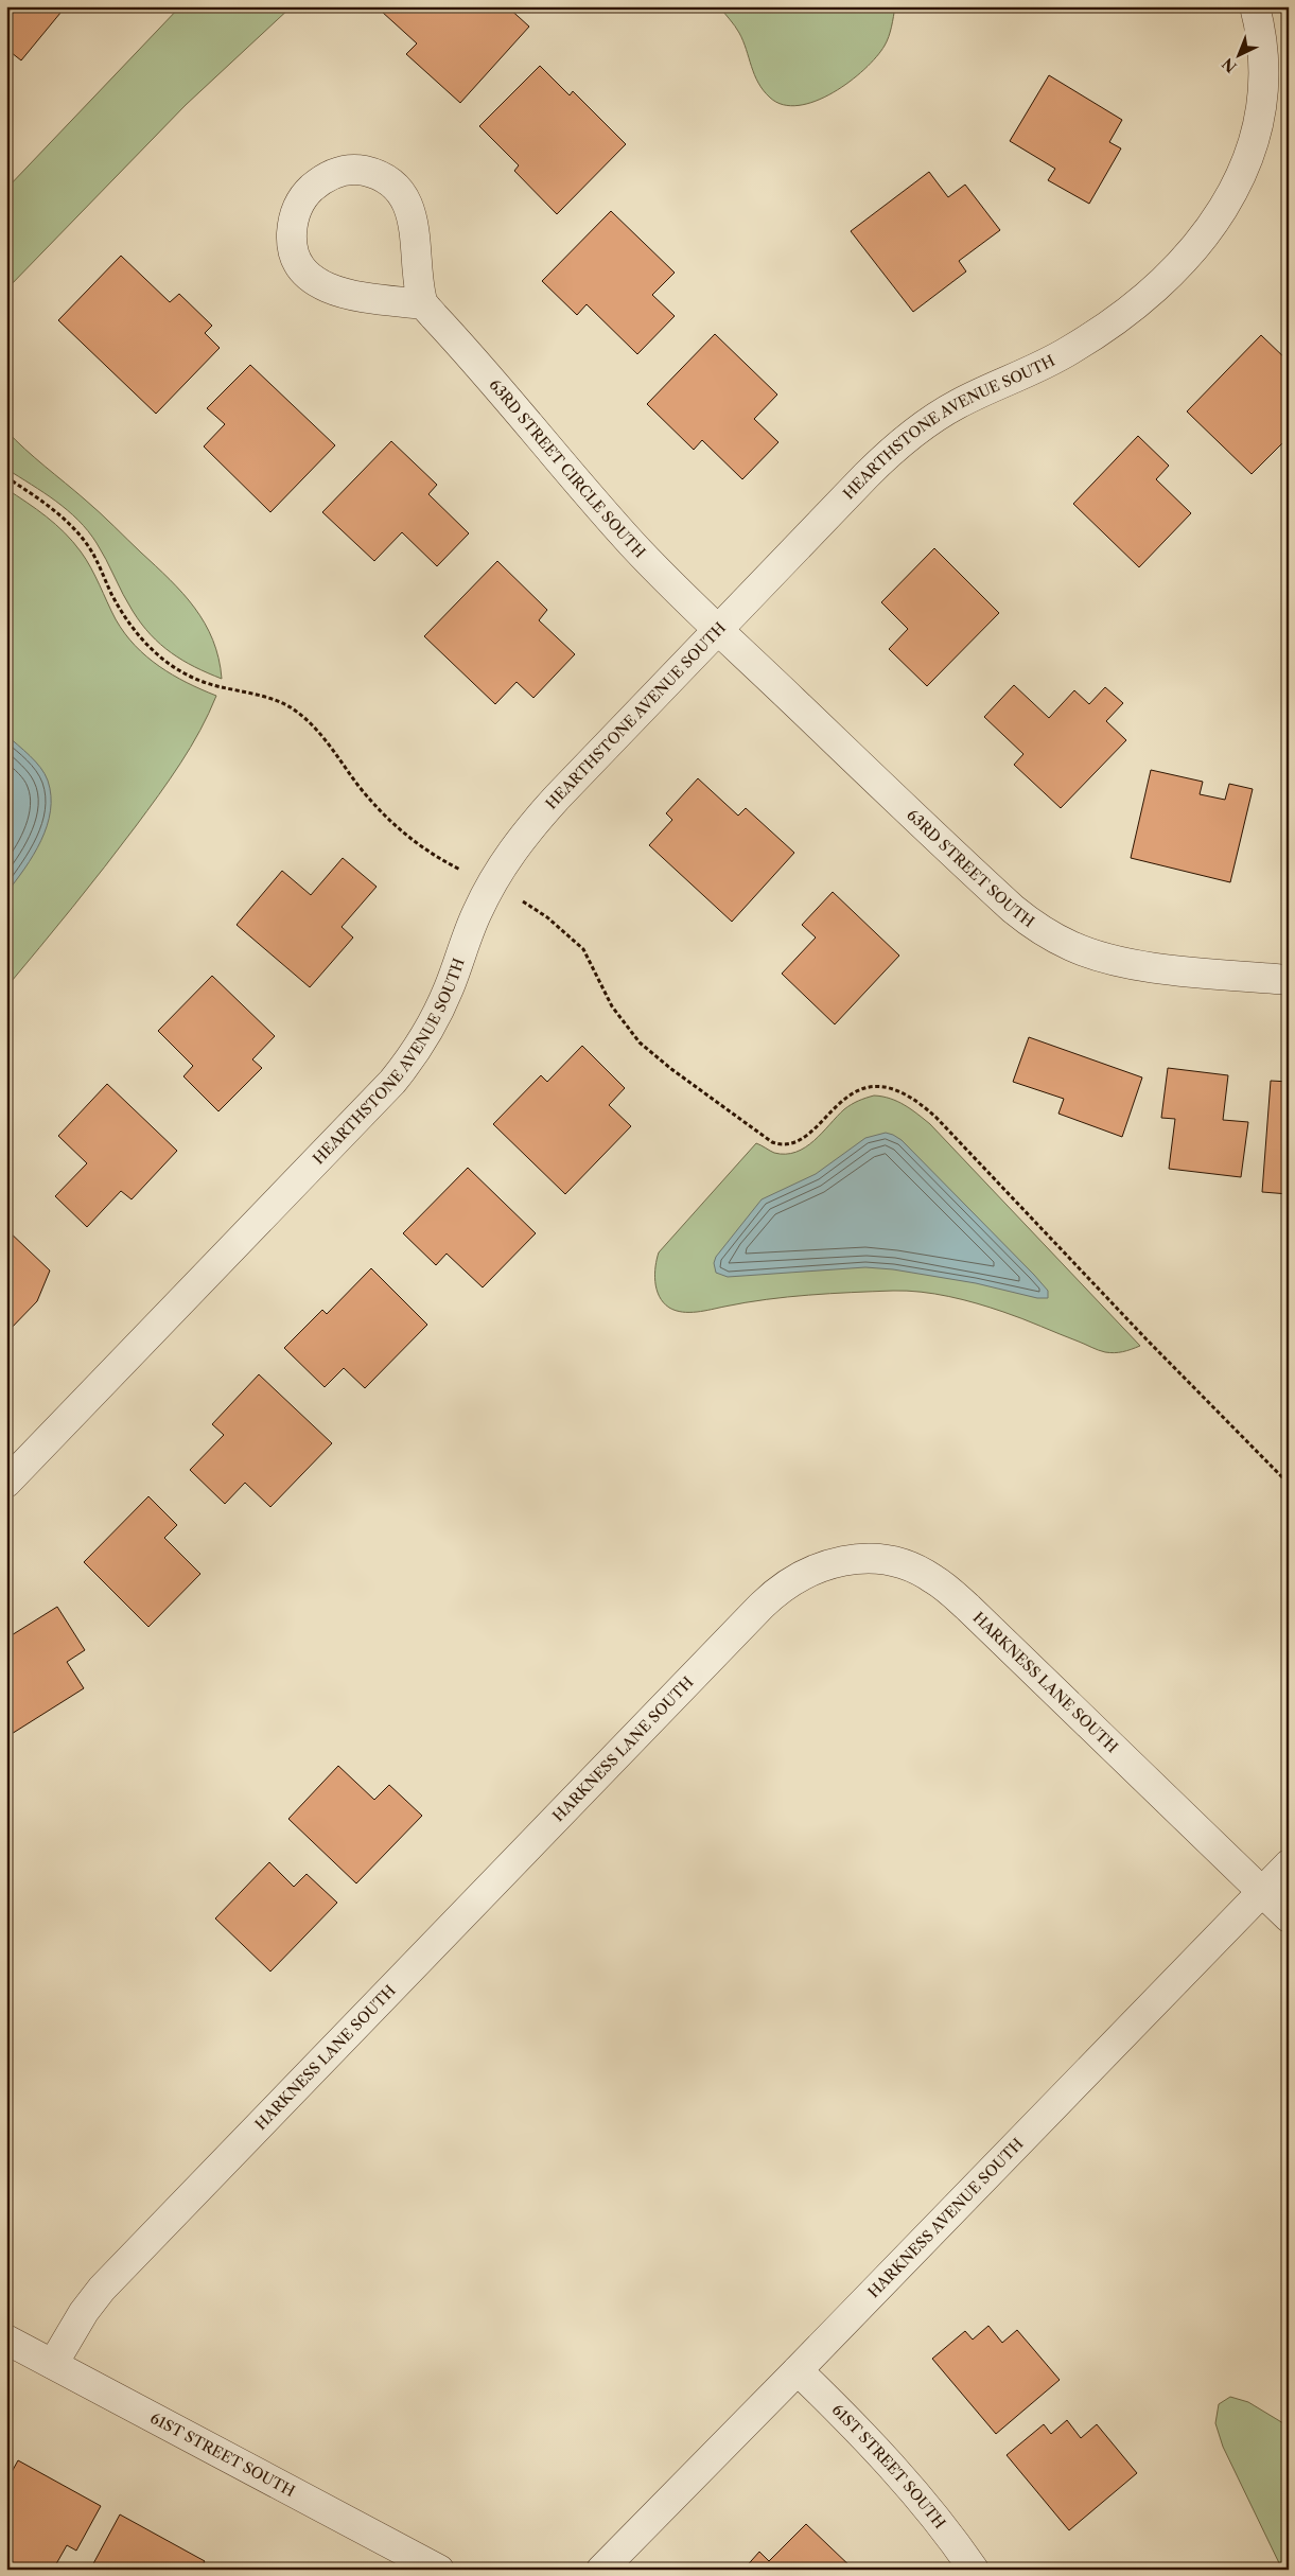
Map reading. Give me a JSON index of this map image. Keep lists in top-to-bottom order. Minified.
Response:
{"streets":{"street":["HEARTHSTONE AVENUE SOUTH","63RD STREET CIRCLE SOUTH","63RD STREET SOUTH","HARKNESS LANE SOUTH","HARKNESS AVENUE SOUTH","61ST STREET SOUTH"]},"crossings":[["HEARTHSTONE AVENUE SOUTH","63RD STREET CIRCLE SOUTH"],["HEARTHSTONE AVENUE SOUTH","63RD STREET SOUTH"],["63RD STREET CIRCLE SOUTH","63RD STREET SOUTH"],["HARKNESS LANE SOUTH","HARKNESS AVENUE SOUTH"],["HARKNESS LANE SOUTH","61ST STREET SOUTH"],["HARKNESS AVENUE SOUTH","61ST STREET SOUTH"]],"north":"bottom left"}
